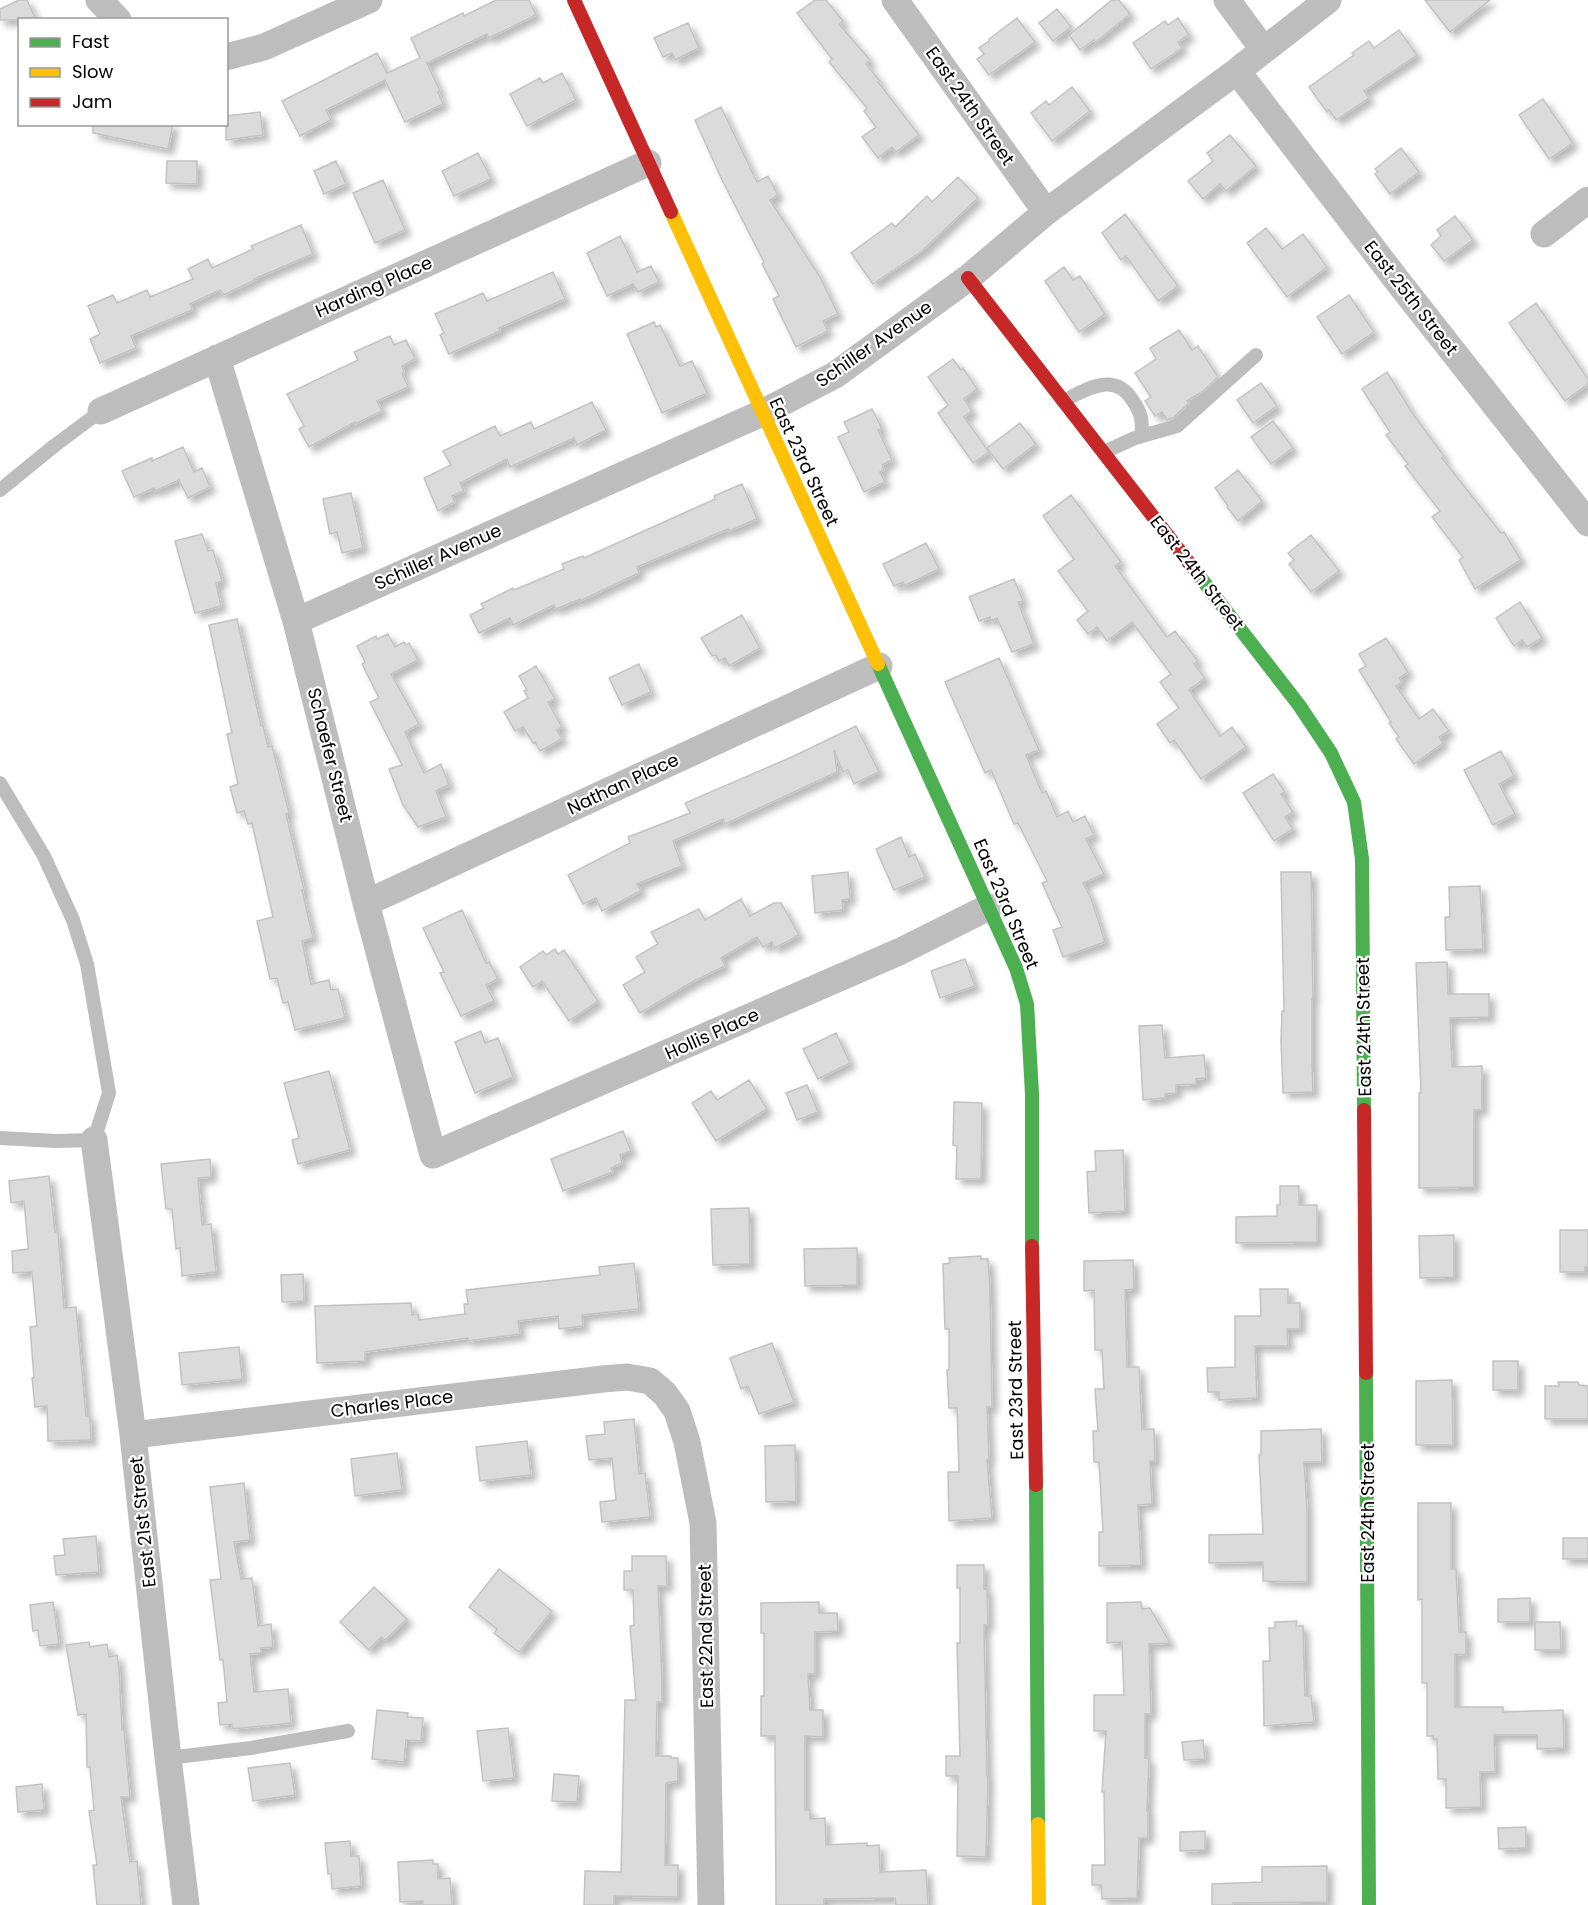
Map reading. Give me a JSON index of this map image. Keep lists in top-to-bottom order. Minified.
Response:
{"streets":{"street":["East 24th Street","Harding Place","East 25th Street","Schiller Avenue","East 23rd Street","Schaefer Street","Nathan Place","Hollis Place","Charles Place","East 21st Street","East 22nd Street"]},"crossings":[["East 24th Street","Schiller Avenue"],["Harding Place","East 23rd Street"],["Harding Place","Schaefer Street"],["East 25th Street","Schiller Avenue"],["Schiller Avenue","East 23rd Street"],["Schiller Avenue","Schaefer Street"],["East 23rd Street","Nathan Place"],["East 23rd Street","Hollis Place"],["Schaefer Street","Nathan Place"],["Schaefer Street","Hollis Place"],["Charles Place","East 21st Street"],["Charles Place","East 22nd Street"]],"legend":["Fast","Slow","Jam"]}
